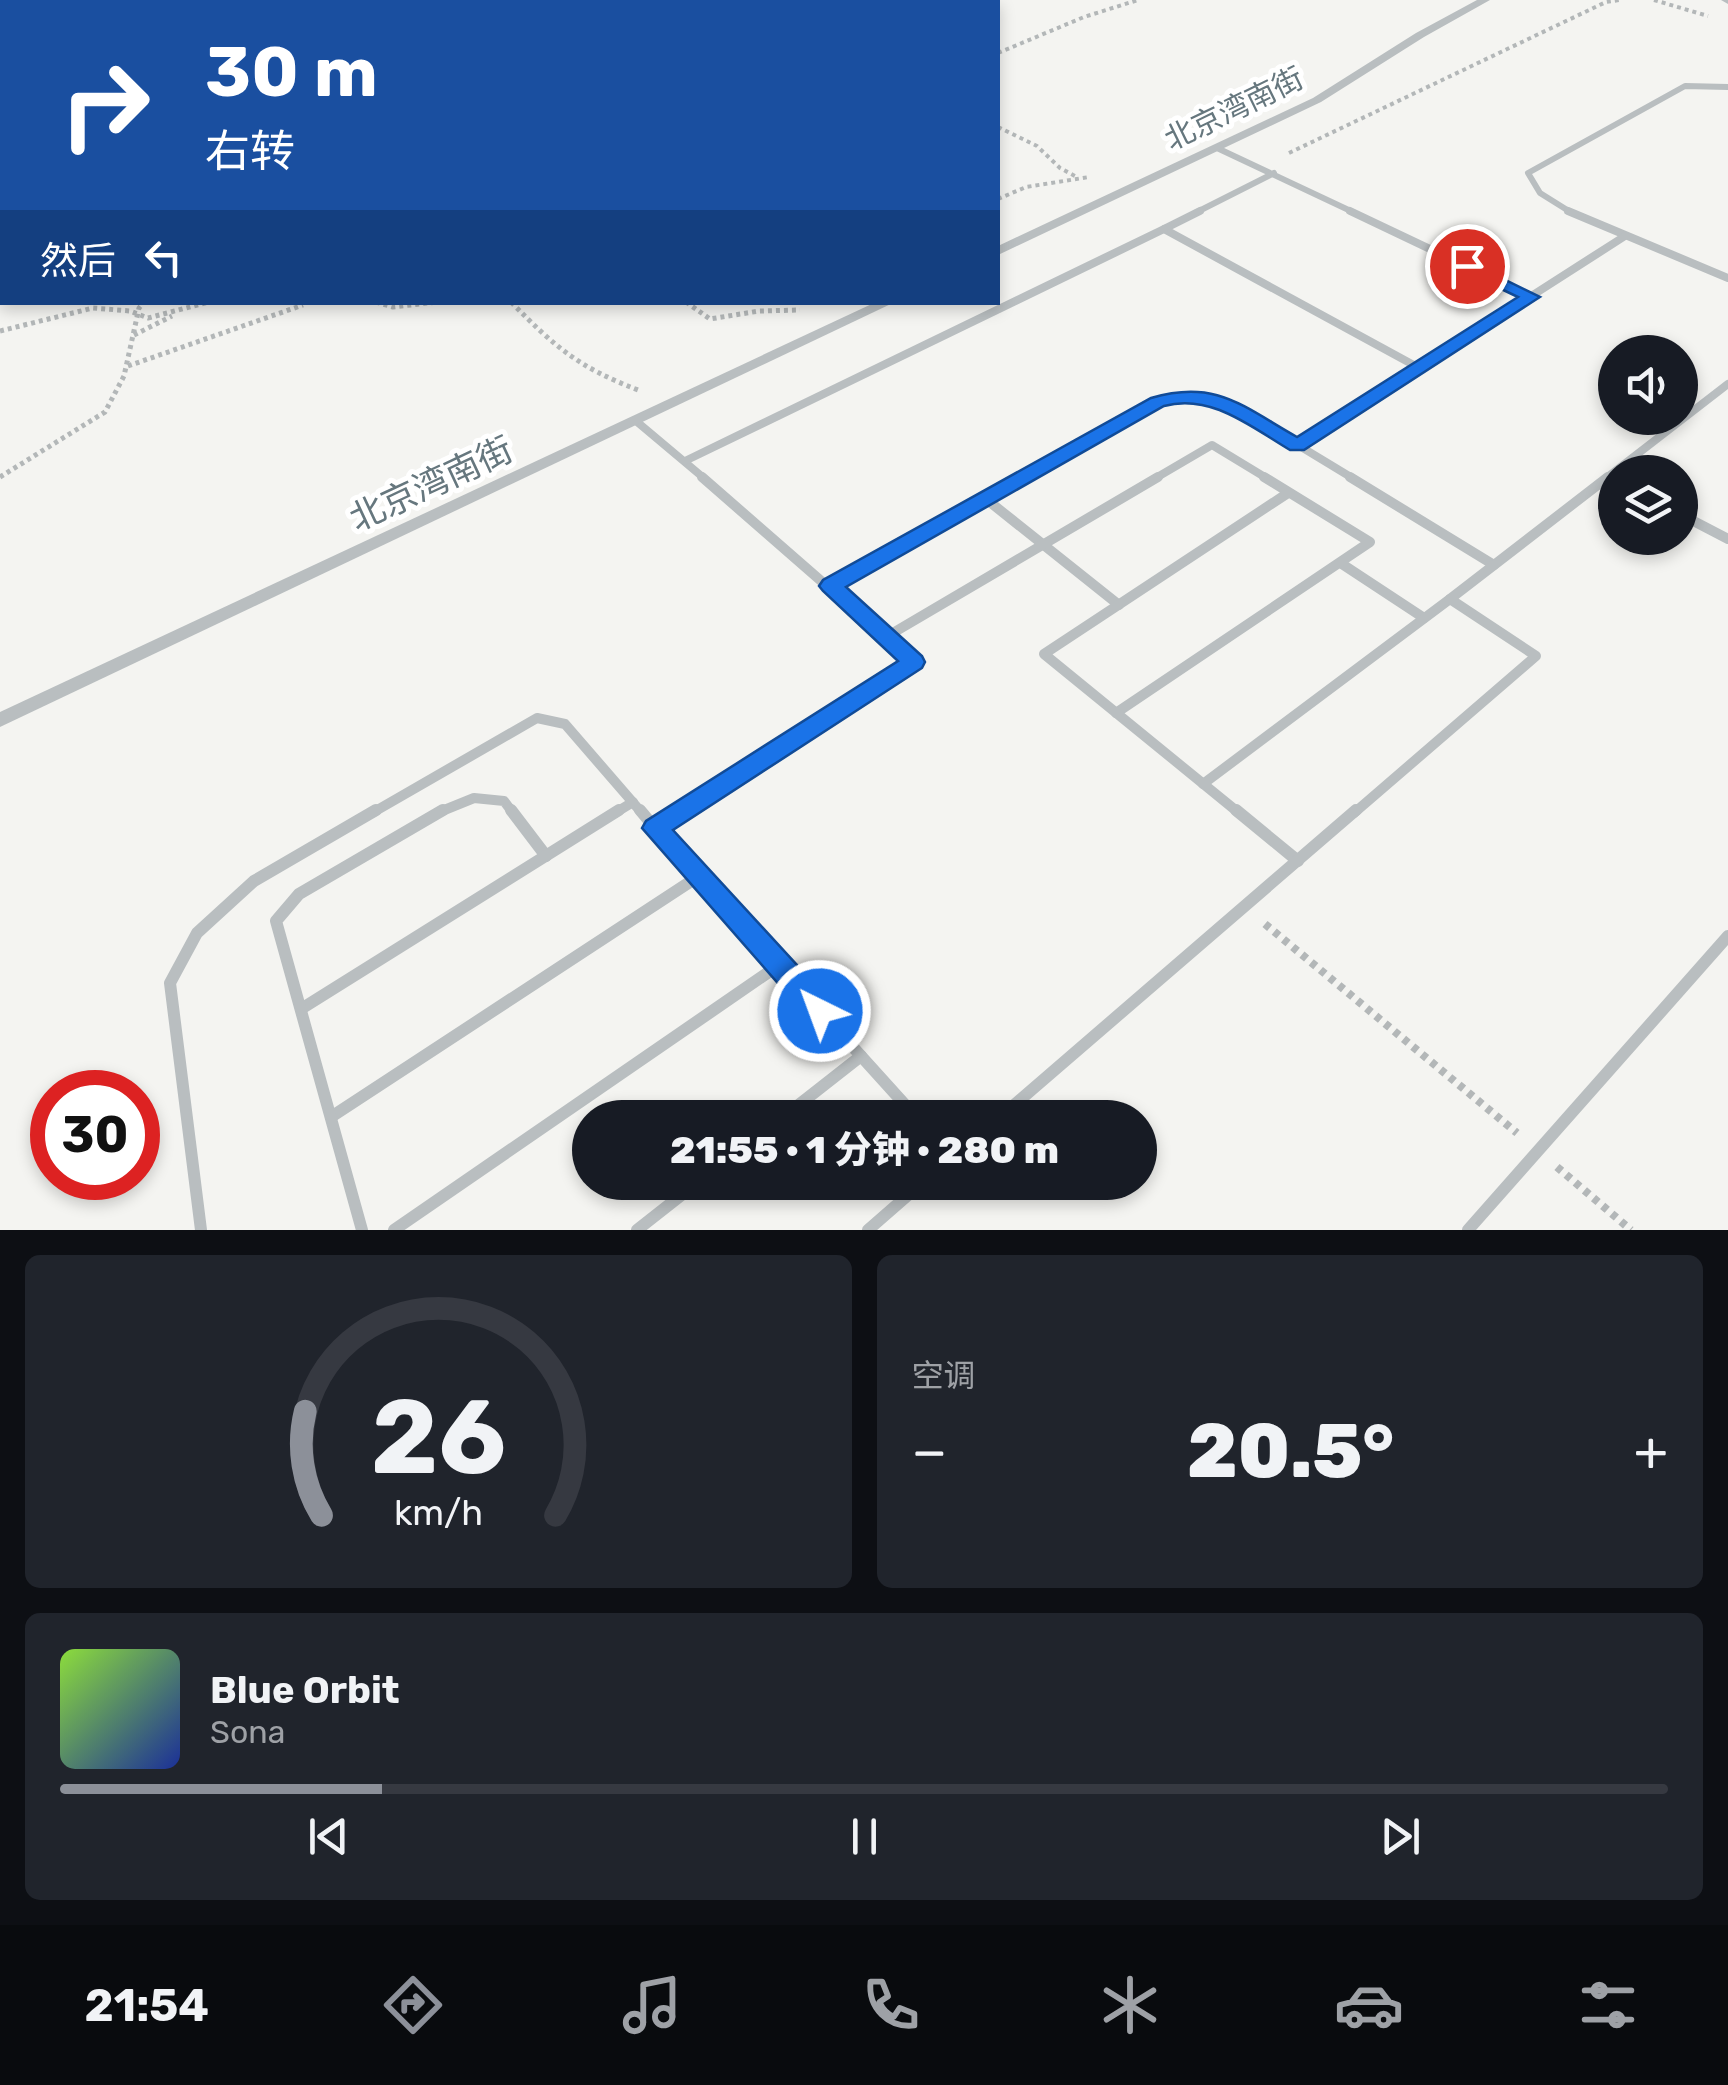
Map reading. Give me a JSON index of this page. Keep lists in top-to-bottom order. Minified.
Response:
{"streets":{"street":["北京湾南街"]},"page":{"turn":["30 m","右转"],"then":"然后","limit":"30","trip":"21:55 · 1 分钟 · 280 m","tile":"空调","heat":["−","20.5°","+"],"song":["Blue Orbit","Sona"],"tabs":"21:54","gauge":["26","km/h"]}}
